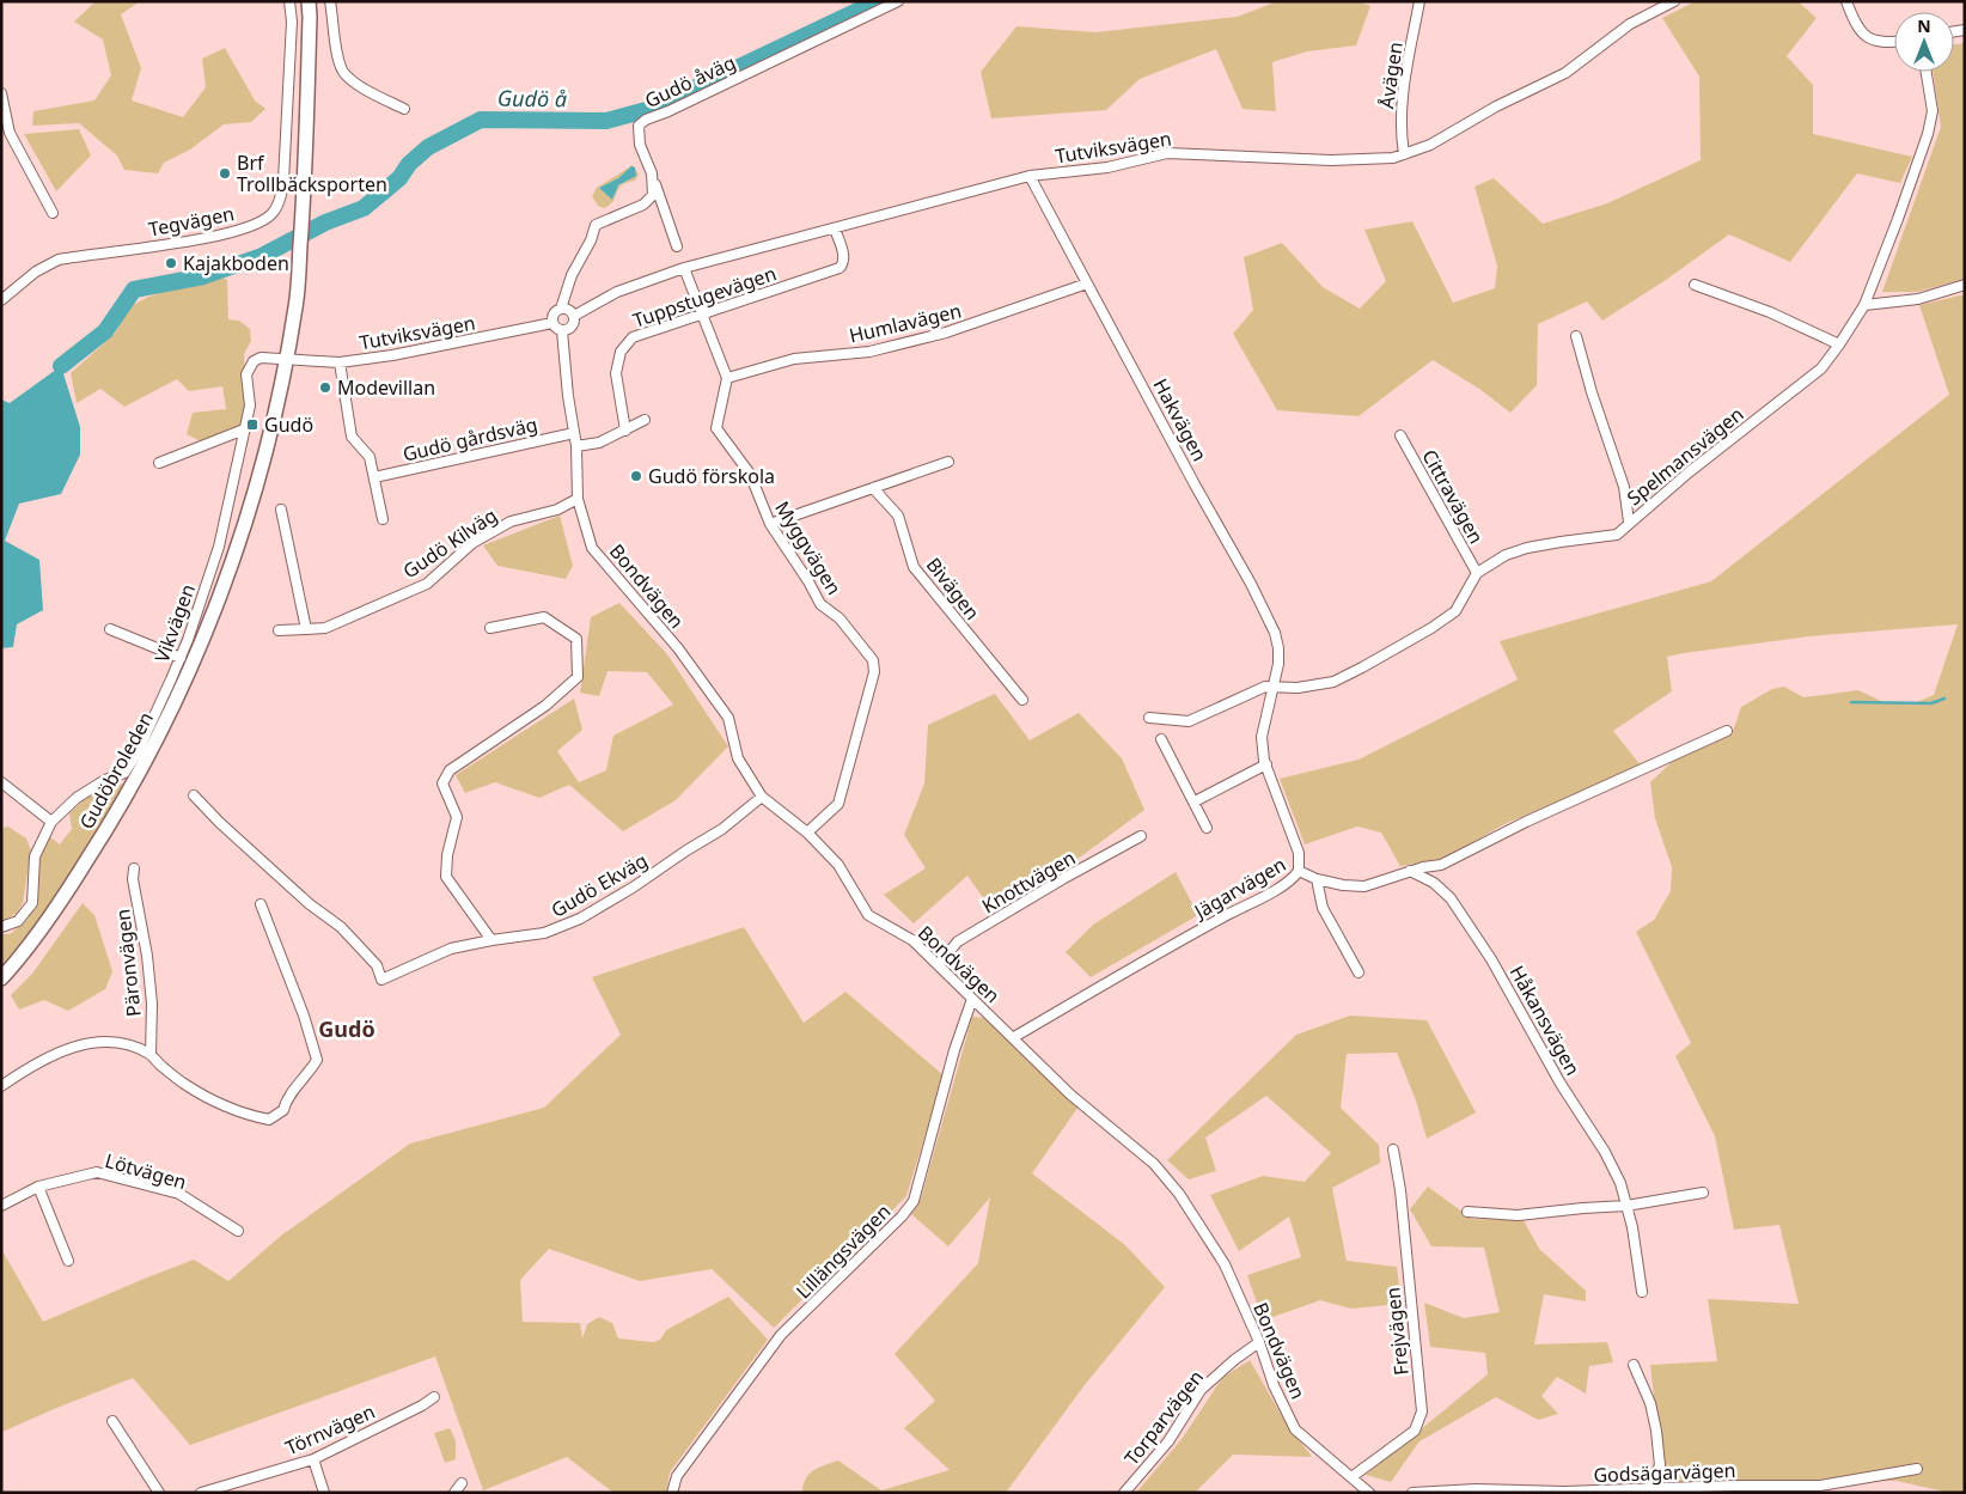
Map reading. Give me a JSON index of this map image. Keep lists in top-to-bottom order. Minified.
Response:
{"streets":{"main road":["Gudöbroleden"],"street":["Åvägen","Gudö åväg","Tutviksvägen","Tegvägen","Tuppstugevägen","Humlavägen","Hakvägen","Gudö gårdsväg","Spelmansvägen","Cittravägen","Gudö Kilväg","Myggvägen","Bondvägen","Bivägen","Vikvägen","Knottvägen","Gudö Ekväg","Jägarvägen","Päronvägen","Håkansvägen","Lötvägen","Lillängsvägen","Frejvägen","Torparvägen","Törnvägen","Godsägarvägen"]},"crossings":[["Åvägen","Tutviksvägen"],["Tutviksvägen","Tuppstugevägen"],["Tutviksvägen","Hakvägen"],["Tutviksvägen","Bondvägen"],["Tutviksvägen","Vikvägen"],["Tutviksvägen","Gudöbroleden"],["Humlavägen","Hakvägen"],["Humlavägen","Myggvägen"],["Hakvägen","Spelmansvägen"],["Hakvägen","Jägarvägen"],["Gudö gårdsväg","Bondvägen"],["Spelmansvägen","Cittravägen"],["Gudö Kilväg","Bondvägen"],["Myggvägen","Bondvägen"],["Bondvägen","Knottvägen"],["Bondvägen","Gudö Ekväg"],["Bondvägen","Jägarvägen"],["Bondvägen","Lillängsvägen"],["Bondvägen","Frejvägen"],["Bondvägen","Torparvägen"],["Vikvägen","Gudöbroleden"],["Jägarvägen","Håkansvägen"]],"districts":["Gudö"],"water":["Gudö å"],"places":{"other":["Brf Trollbäcksporten","Kajakboden","Modevillan","Gudö förskola"],"transit":["Gudö"]},"north":"top"}
